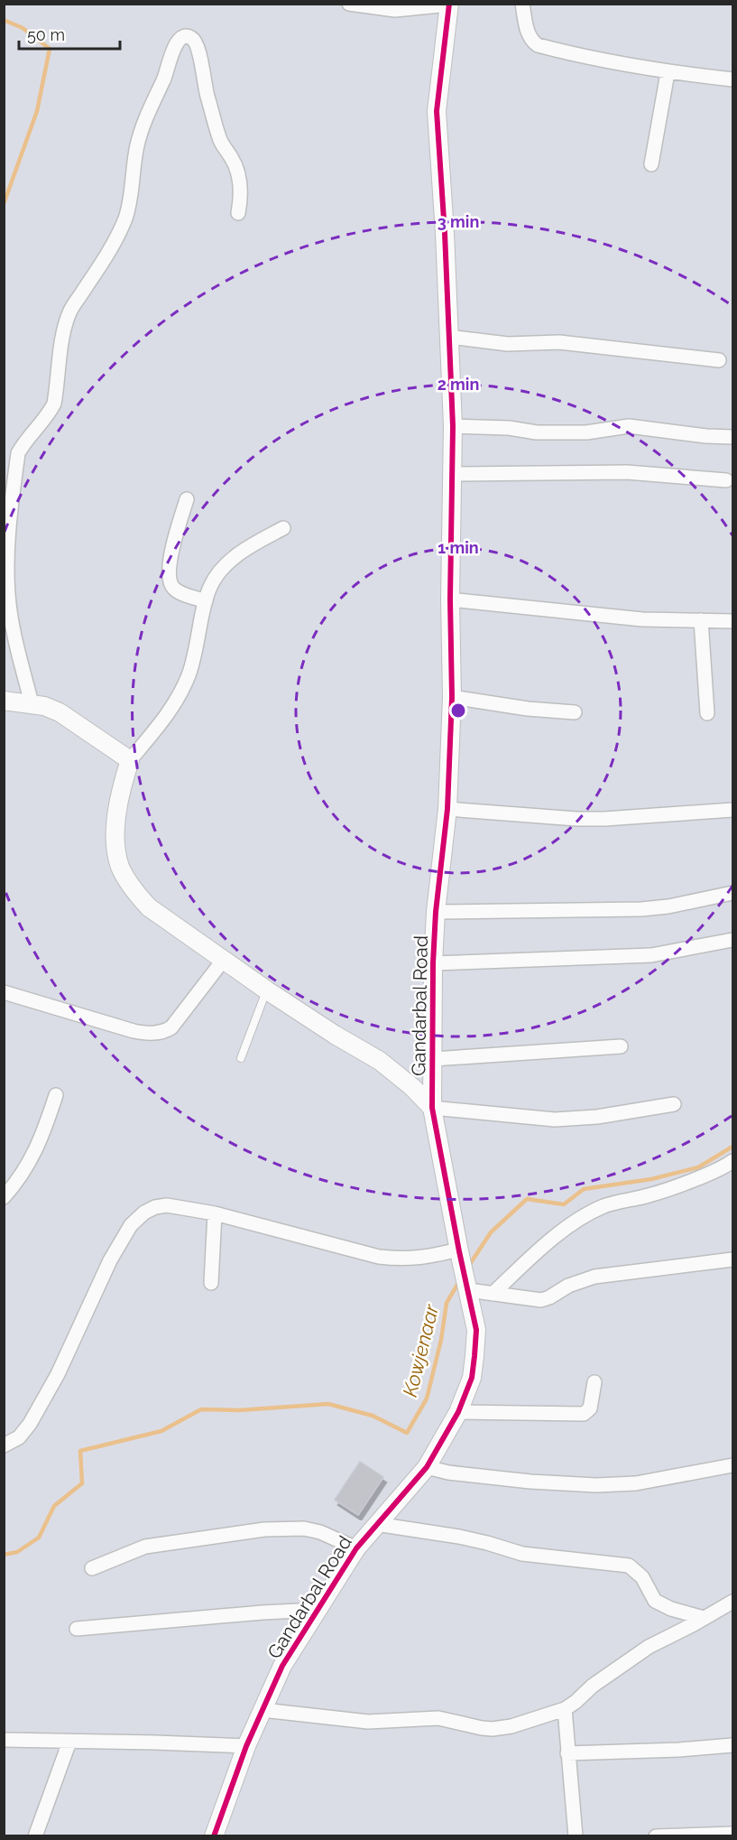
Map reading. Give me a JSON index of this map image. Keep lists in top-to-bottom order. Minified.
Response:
{"streets":{"street":["Gandarbal Road"]},"water":["Kowjenaar"],"scale_bar":"50 m","rings":["3 min","2 min","1 min"]}
